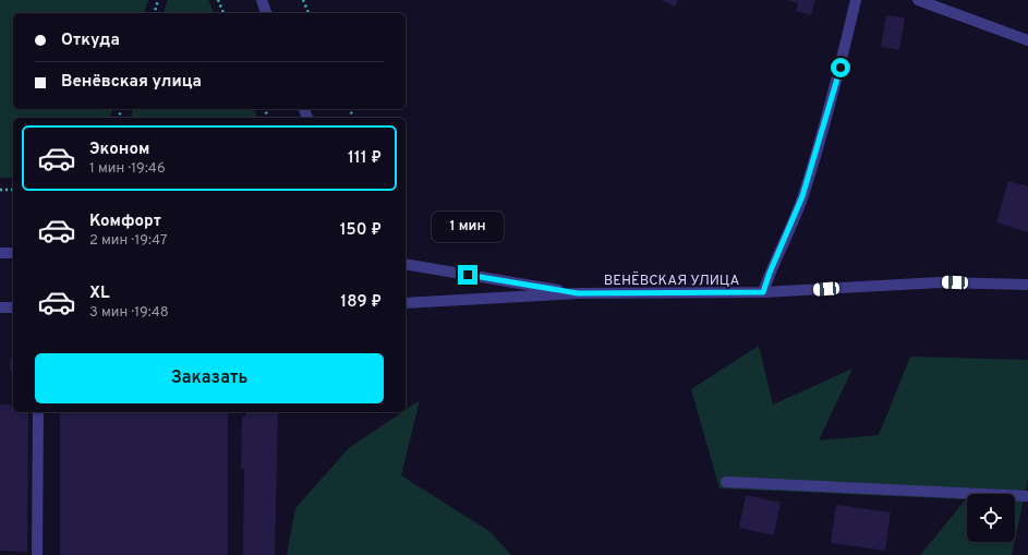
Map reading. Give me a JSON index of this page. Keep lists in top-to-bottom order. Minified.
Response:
{"streets":{"street":["ВЕНЁВСКАЯ УЛИЦА"]},"page":{"banner":["Откуда","Венёвская улица"],"list":[{"name":"Эконом","note":"1 мин · 19:46","value":"111 ₽"},{"name":"Комфорт","note":"2 мин · 19:47","value":"150 ₽"},{"name":"XL","note":"3 мин · 19:48","value":"189 ₽"}],"bubble":"1 мин","buttons":"Заказать"}}
